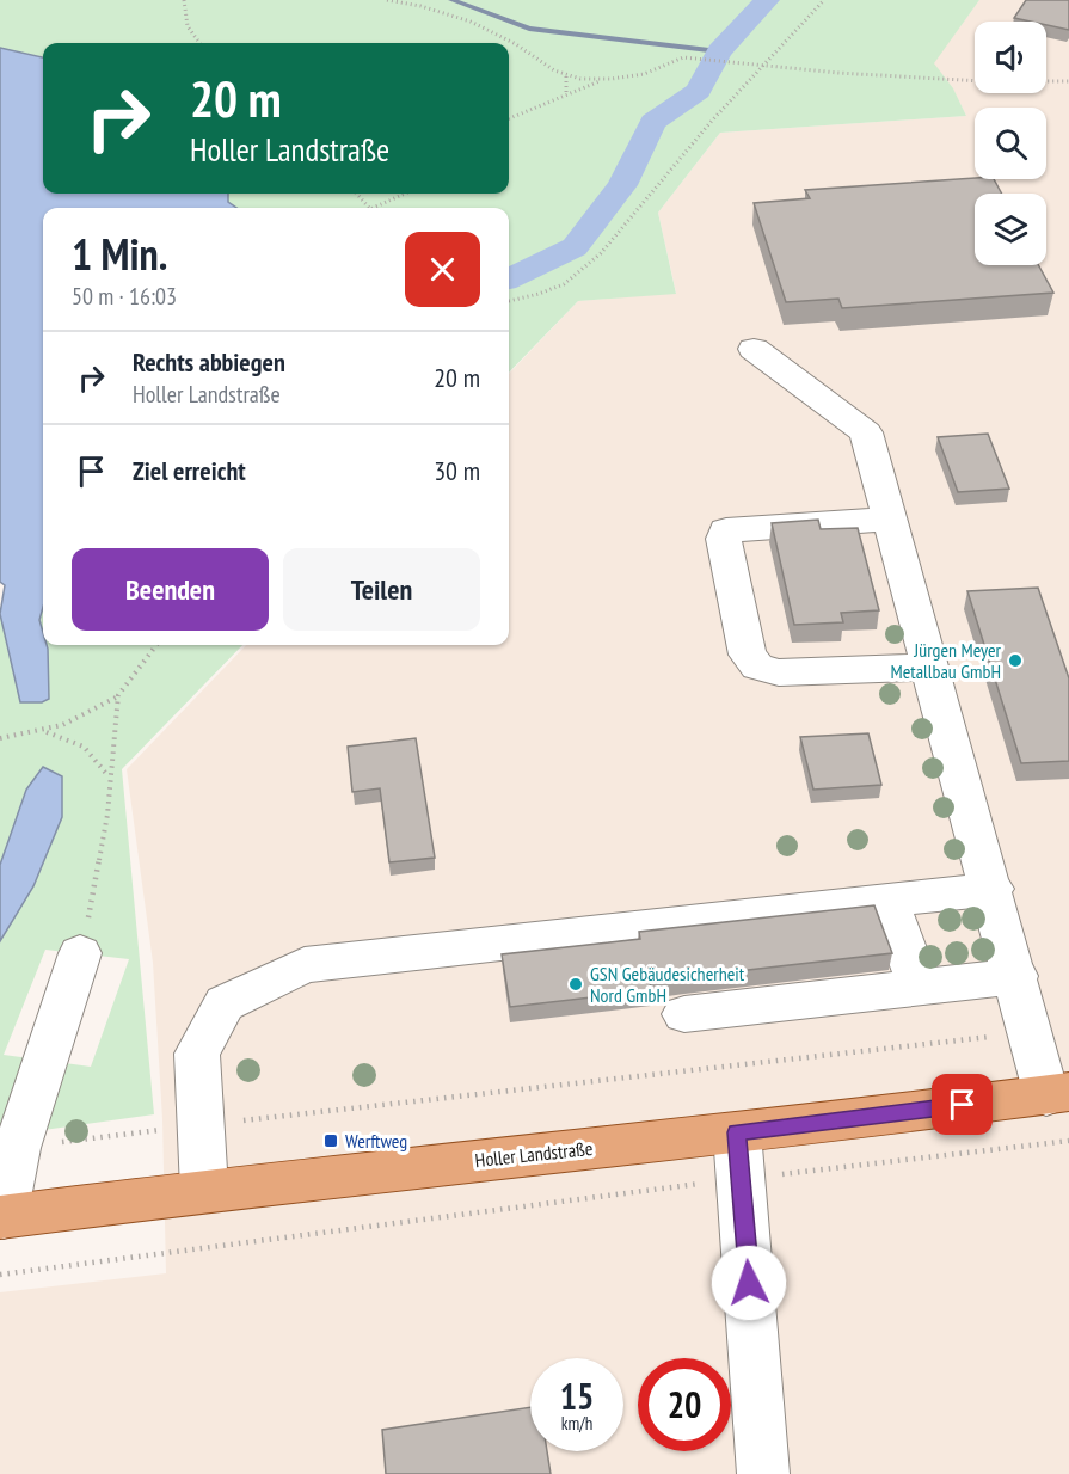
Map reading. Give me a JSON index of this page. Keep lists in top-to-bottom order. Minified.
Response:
{"streets":{"main road":["Holler Landstraße"]},"places":{"other":["Jürgen Meyer Metallbau GmbH","GSN Gebäudesicherheit Nord GmbH"],"transit":["Werftweg"]},"page":{"turn":["20 m","Holler Landstraße"],"heading":["1 Min.","50 m · 16:03"],"list":[{"name":"Rechts abbiegen","note":"Holler Landstraße","value":"20 m"},{"name":"Ziel erreicht","value":"30 m"}],"buttons":["Beenden","Teilen"],"speed":"15 km/h","limit":"20"}}
